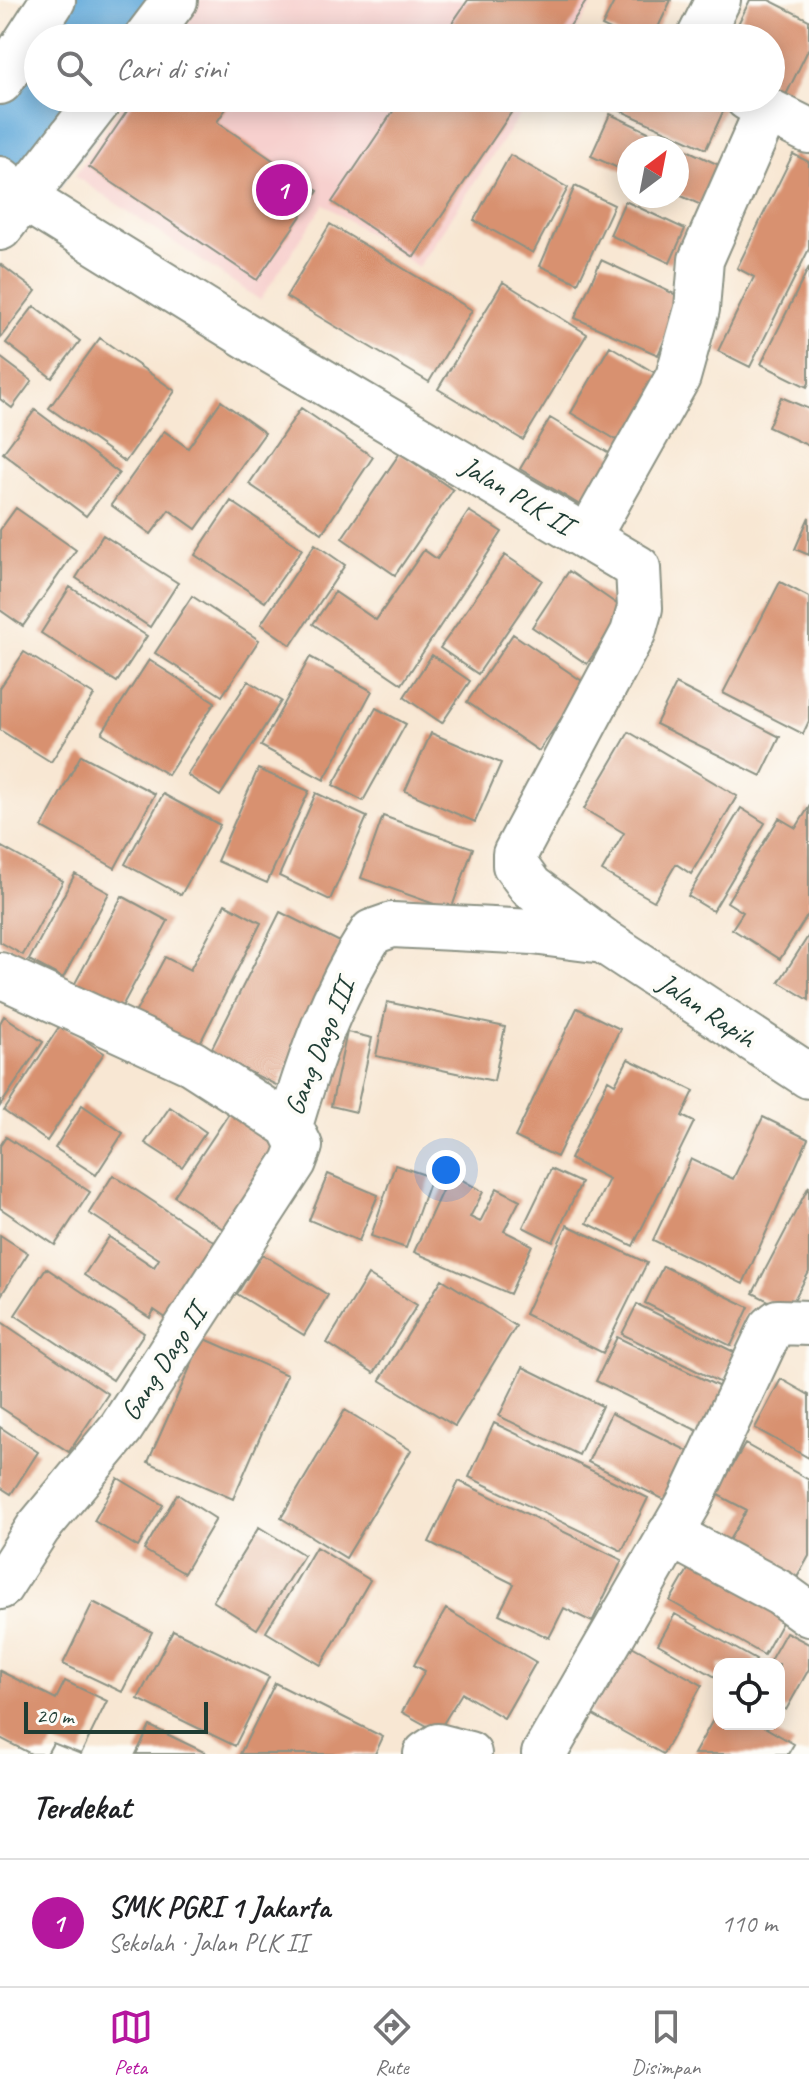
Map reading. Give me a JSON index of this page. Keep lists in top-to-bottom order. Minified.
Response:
{"streets":{"street":["Jalan PLK II","Jalan Rapih","Gang Dago III","Gang Dago II"]},"crossings":[["Jalan PLK II","Jalan Rapih"],["Jalan PLK II","Gang Dago III"],["Jalan Rapih","Gang Dago III"],["Gang Dago III","Gang Dago II"]],"scale_bar":"20 m","north":"top right","page":{"search":"Cari di sini","pins":"1","scale":"20 m","heading":"Terdekat","list":[{"mark":"1","name":"SMK PGRI 1 Jakarta","note":"Sekolah · Jalan PLK II","value":"110 m"}],"nav":["Peta","Rute","Disimpan"]}}
